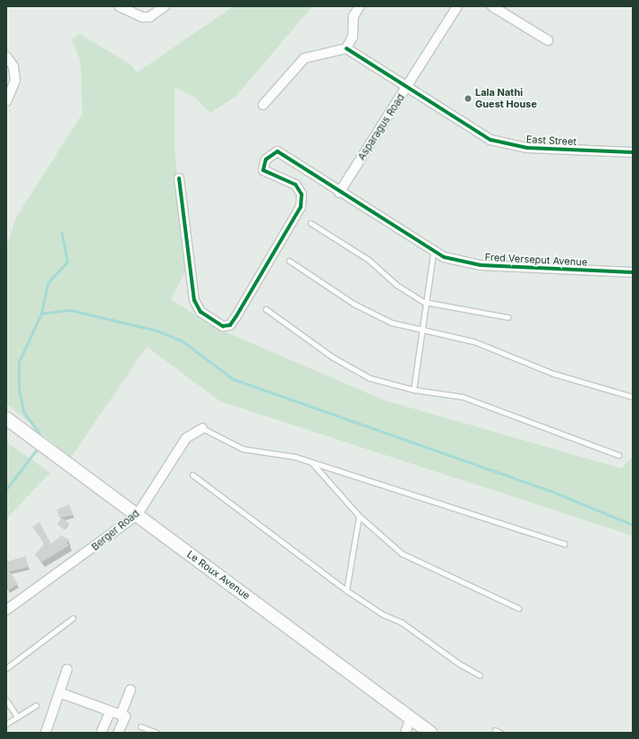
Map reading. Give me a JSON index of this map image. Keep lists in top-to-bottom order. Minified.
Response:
{"streets":{"main road":["Le Roux Avenue"],"street":["Asparagus Road","East Street","Fred Verseput Avenue","Berger Road"]},"crossings":[["Asparagus Road","East Street"],["Asparagus Road","Fred Verseput Avenue"],["Berger Road","Le Roux Avenue"]],"places":["Lala Nathi Guest House"]}
